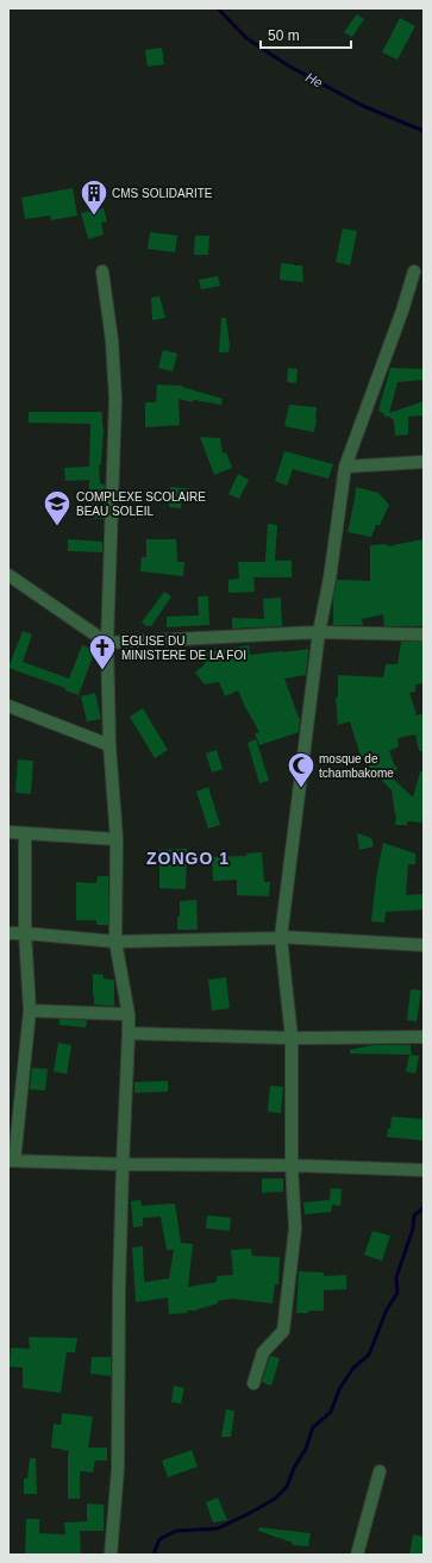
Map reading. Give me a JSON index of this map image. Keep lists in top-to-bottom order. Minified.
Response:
{"districts":["ZONGO 1"],"water":["He"],"places":{"building":["CMS SOLIDARITE"],"school or university":["COMPLEXE SCOLAIRE BEAU SOLEIL"],"church":["EGLISE DU MINISTERE DE LA FOI"],"mosque":["mosque de tchambakome"]},"scale_bar":"50 m"}
